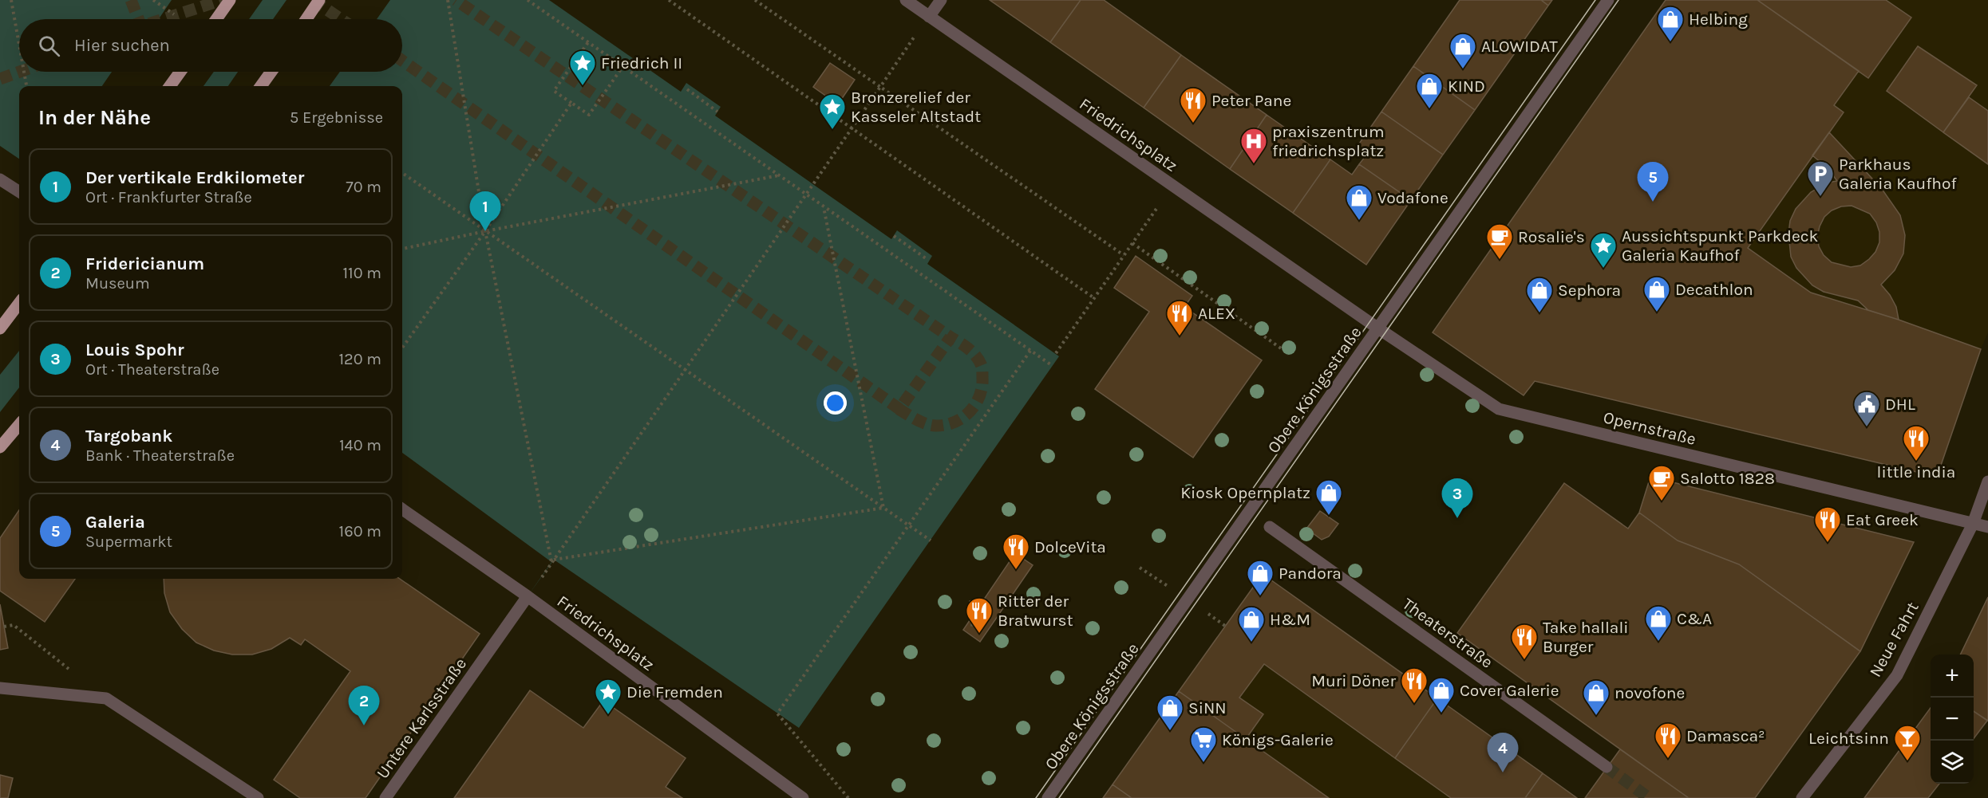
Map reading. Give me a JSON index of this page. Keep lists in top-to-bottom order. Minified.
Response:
{"streets":{"street":["Friedrichsplatz","Obere Königsstraße","Opernstraße","Theaterstraße","Neue Fahrt","Untere Karlsstraße"]},"crossings":[["Friedrichsplatz","Opernstraße"],["Friedrichsplatz","Untere Karlsstraße"],["Obere Königsstraße","Opernstraße"],["Opernstraße","Neue Fahrt"]],"places":{"shop":["Helbing","ALOWIDAT","KIND","Vodafone","Decathlon","Sephora","Kiosk Opernplatz","Pandora","C&A","H&M","Cover Galerie","novofone","SiNN"],"place":["Friedrich II","Bronzerelief der Kasseler Altstadt","Aussichtspunkt Parkdeck Galeria Kaufhof","Die Fremden"],"restaurant":["Peter Pane","ALEX","little india","Eat Greek","DolceVita","Ritter der Bratwurst","Take hallali Burger","Muri Döner","Damasca²"],"hospital":["praxiszentrum friedrichsplatz"],"parking":["Parkhaus Galeria Kaufhof"],"cafe":["Rosalie's","Salotto 1828"],"public building":["DHL"],"bar":["Leichtsinn"],"supermarket":["Königs-Galerie"]},"page":{"search":"Hier suchen","heading":["In der Nähe","5 Ergebnisse"],"list":[{"mark":"1","name":"Der vertikale Erdkilometer","note":"Ort · Frankfurter Straße","value":"70 m"},{"mark":"2","name":"Fridericianum","note":"Museum","value":"110 m"},{"mark":"3","name":"Louis Spohr","note":"Ort · Theaterstraße","value":"120 m"},{"mark":"4","name":"Targobank","note":"Bank · Theaterstraße","value":"140 m"},{"mark":"5","name":"Galeria","note":"Supermarkt","value":"160 m"}],"pins":["5","1","3","2","4"],"map_buttons":["+","−"]}}
